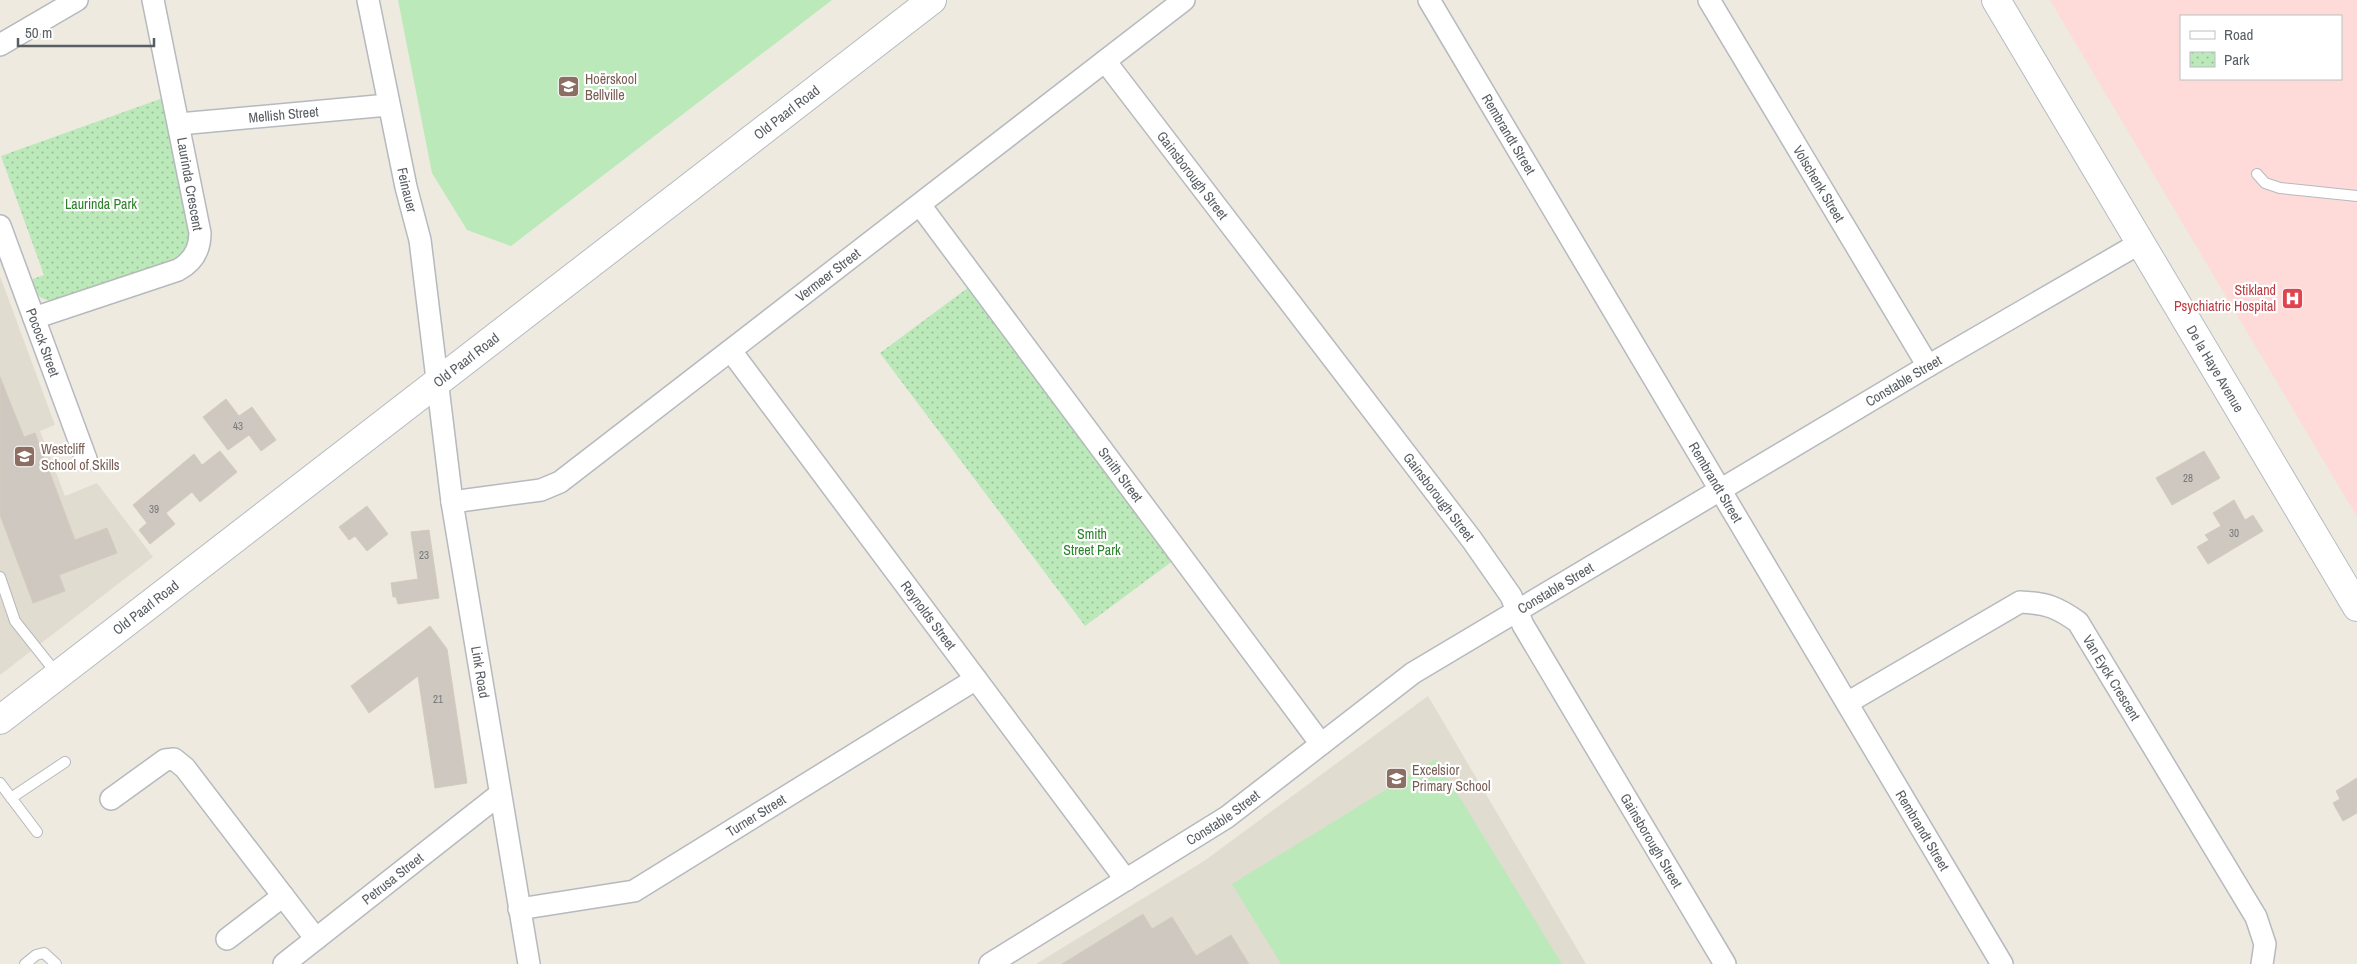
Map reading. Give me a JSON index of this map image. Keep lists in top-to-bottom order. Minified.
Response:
{"streets":{"main road":["Old Paarl Road","De la Haye Avenue"],"street":["Mellish Street","Rembrandt Street","Gainsborough Street","Volschenk Street","Laurinda Crescent","Feinauer","Vermeer Street","Pocock Street","Constable Street","Smith Street","Reynolds Street","Link Road","Van Eyck Crescent","Turner Street","Petrusa Street"]},"crossings":[["Old Paarl Road","Feinauer"],["Old Paarl Road","Link Road"],["Mellish Street","Laurinda Crescent"],["Mellish Street","Feinauer"],["Rembrandt Street","Constable Street"],["Rembrandt Street","Van Eyck Crescent"],["Gainsborough Street","Vermeer Street"],["Gainsborough Street","Constable Street"],["Volschenk Street","Constable Street"],["Laurinda Crescent","Pocock Street"],["Feinauer","Link Road"],["Vermeer Street","Smith Street"],["Vermeer Street","Reynolds Street"],["Vermeer Street","Link Road"],["De la Haye Avenue","Constable Street"],["Constable Street","Smith Street"],["Constable Street","Reynolds Street"],["Reynolds Street","Turner Street"],["Link Road","Turner Street"],["Link Road","Petrusa Street"]],"parks":["Laurinda Park","Smith Street Park"],"places":{"school or university":["Hoërskool Bellville","Westcliff School of Skills","Excelsior Primary School"],"hospital":["Stikland Psychiatric Hospital"]},"house_numbers":["43","28","39","30","23","21"],"legend":["Road","Park"],"scale_bar":"50 m"}
